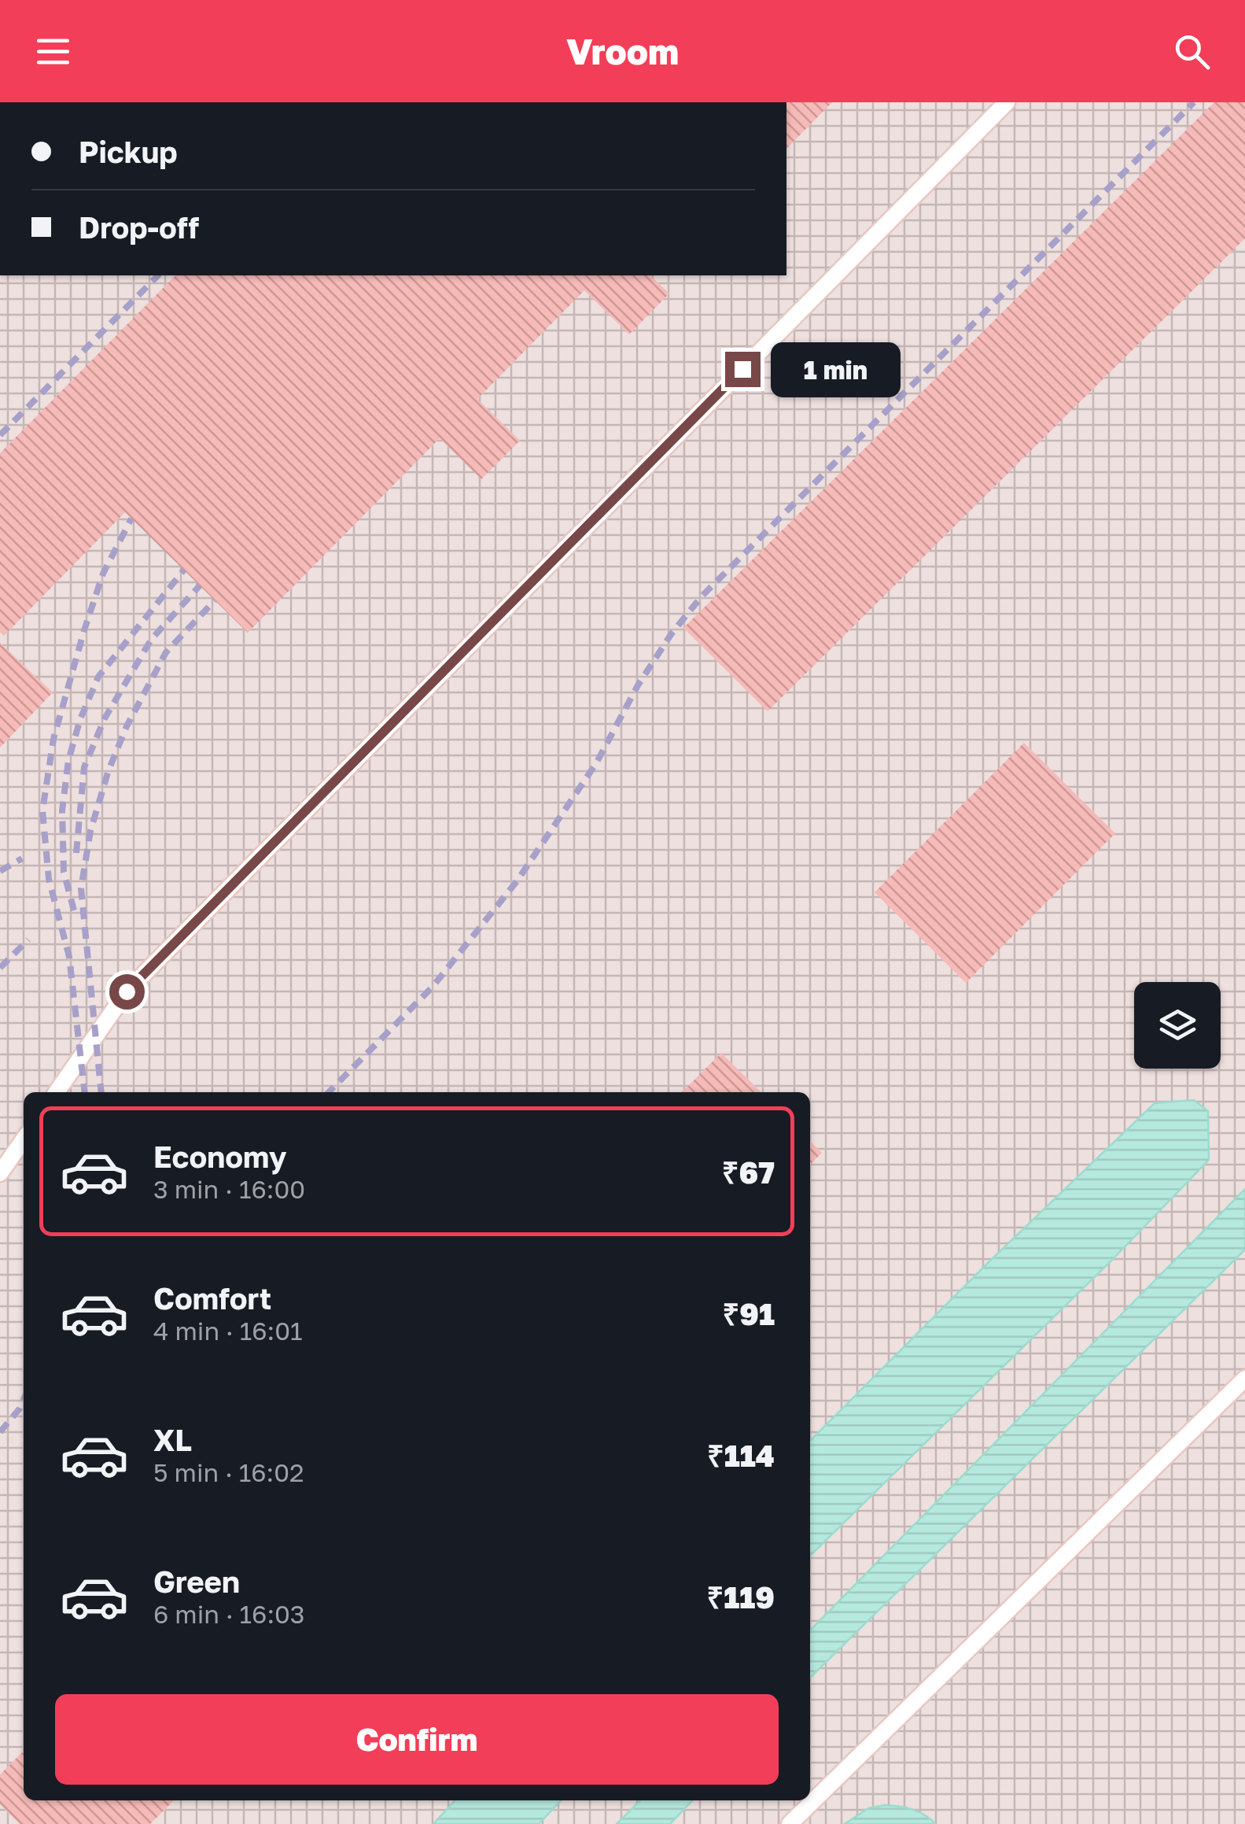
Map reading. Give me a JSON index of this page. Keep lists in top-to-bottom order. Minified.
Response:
{"page":{"header":"Vroom","banner":["Pickup","Drop-off"],"bubble":"1 min","list":[{"name":"Economy","note":"3 min · 16:00","value":"₹67"},{"name":"Comfort","note":"4 min · 16:01","value":"₹91"},{"name":"XL","note":"5 min · 16:02","value":"₹114"},{"name":"Green","note":"6 min · 16:03","value":"₹119"}],"buttons":"Confirm"}}
